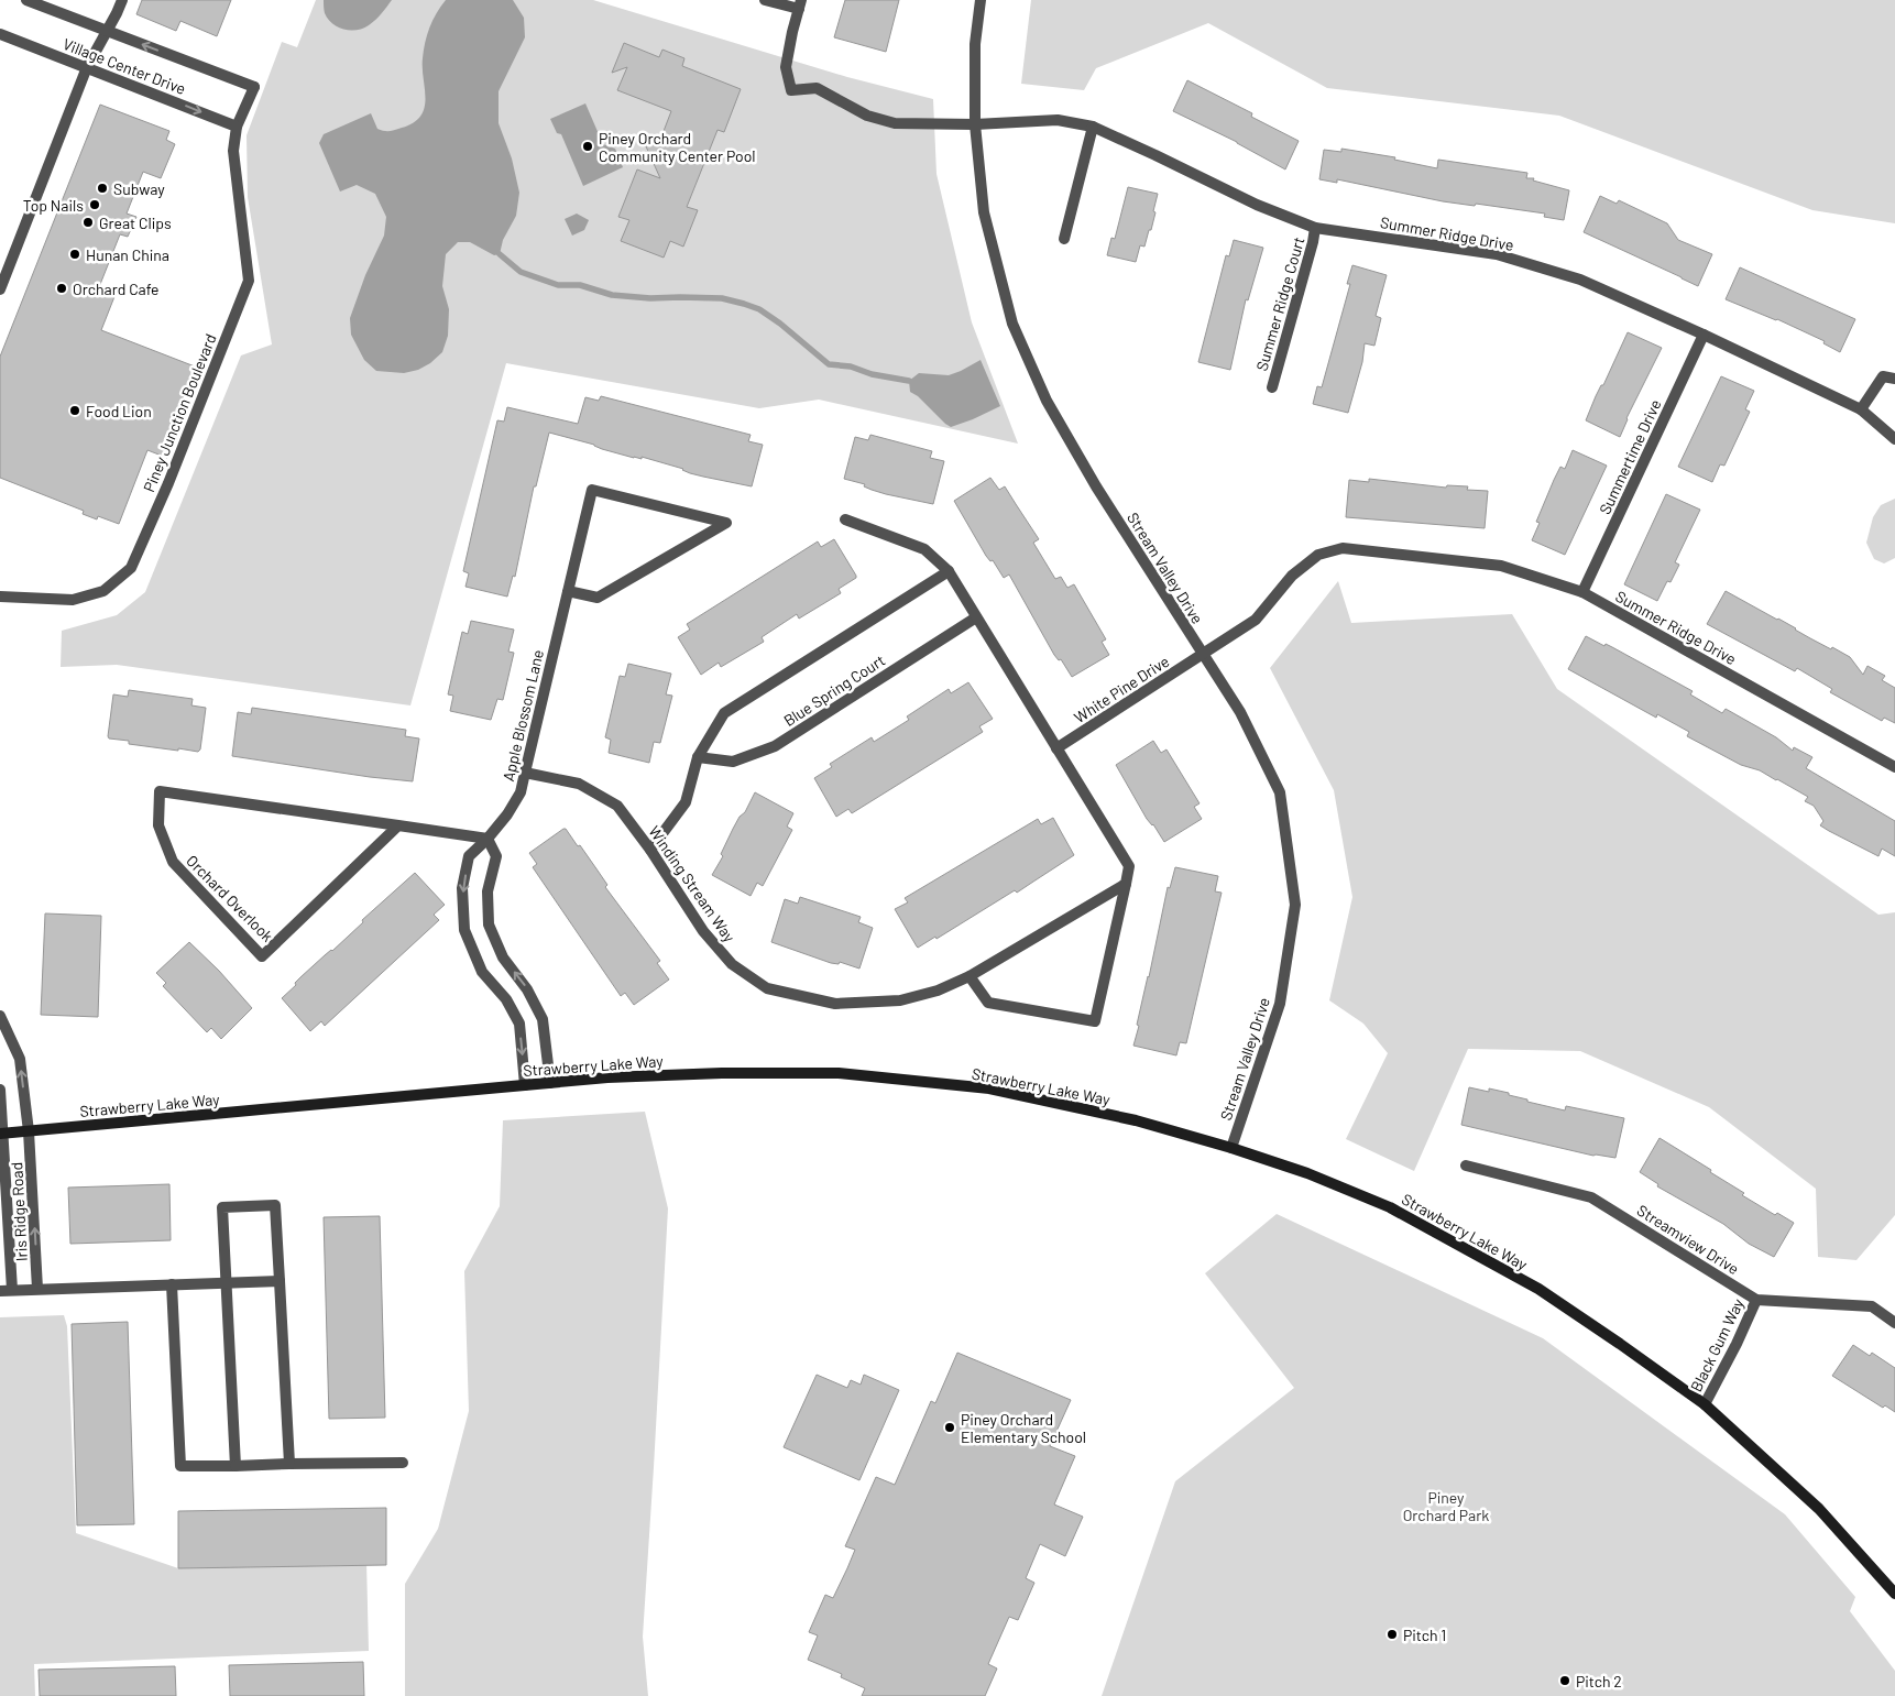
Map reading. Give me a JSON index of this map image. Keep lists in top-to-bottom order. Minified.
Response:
{"streets":{"street":["Village Center Drive","Summer Ridge Drive","Summer Ridge Court","Piney Junction Boulevard","Summertime Drive","Stream Valley Drive","White Pine Drive","Blue Spring Court","Apple Blossom Lane","Winding Stream Way","Orchard Overlook","Strawberry Lake Way","Iris Ridge Road","Streamview Drive","Black Gum Way"]},"crossings":[["Village Center Drive","Piney Junction Boulevard"],["Summer Ridge Drive","Summer Ridge Court"],["Summer Ridge Drive","Summertime Drive"],["Summer Ridge Drive","Stream Valley Drive"],["Summer Ridge Drive","White Pine Drive"],["Stream Valley Drive","White Pine Drive"],["Stream Valley Drive","Strawberry Lake Way"],["Apple Blossom Lane","Winding Stream Way"],["Apple Blossom Lane","Orchard Overlook"],["Apple Blossom Lane","Strawberry Lake Way"],["Strawberry Lake Way","Iris Ridge Road"],["Strawberry Lake Way","Black Gum Way"],["Streamview Drive","Black Gum Way"]],"parks":["Piney Orchard Park"],"places":["Piney Orchard Community Center Pool","Subway","Top Nails","Great Clips","Hunan China","Orchard Cafe","Food Lion","Piney Orchard Elementary School","Pitch 1","Pitch 2"]}
